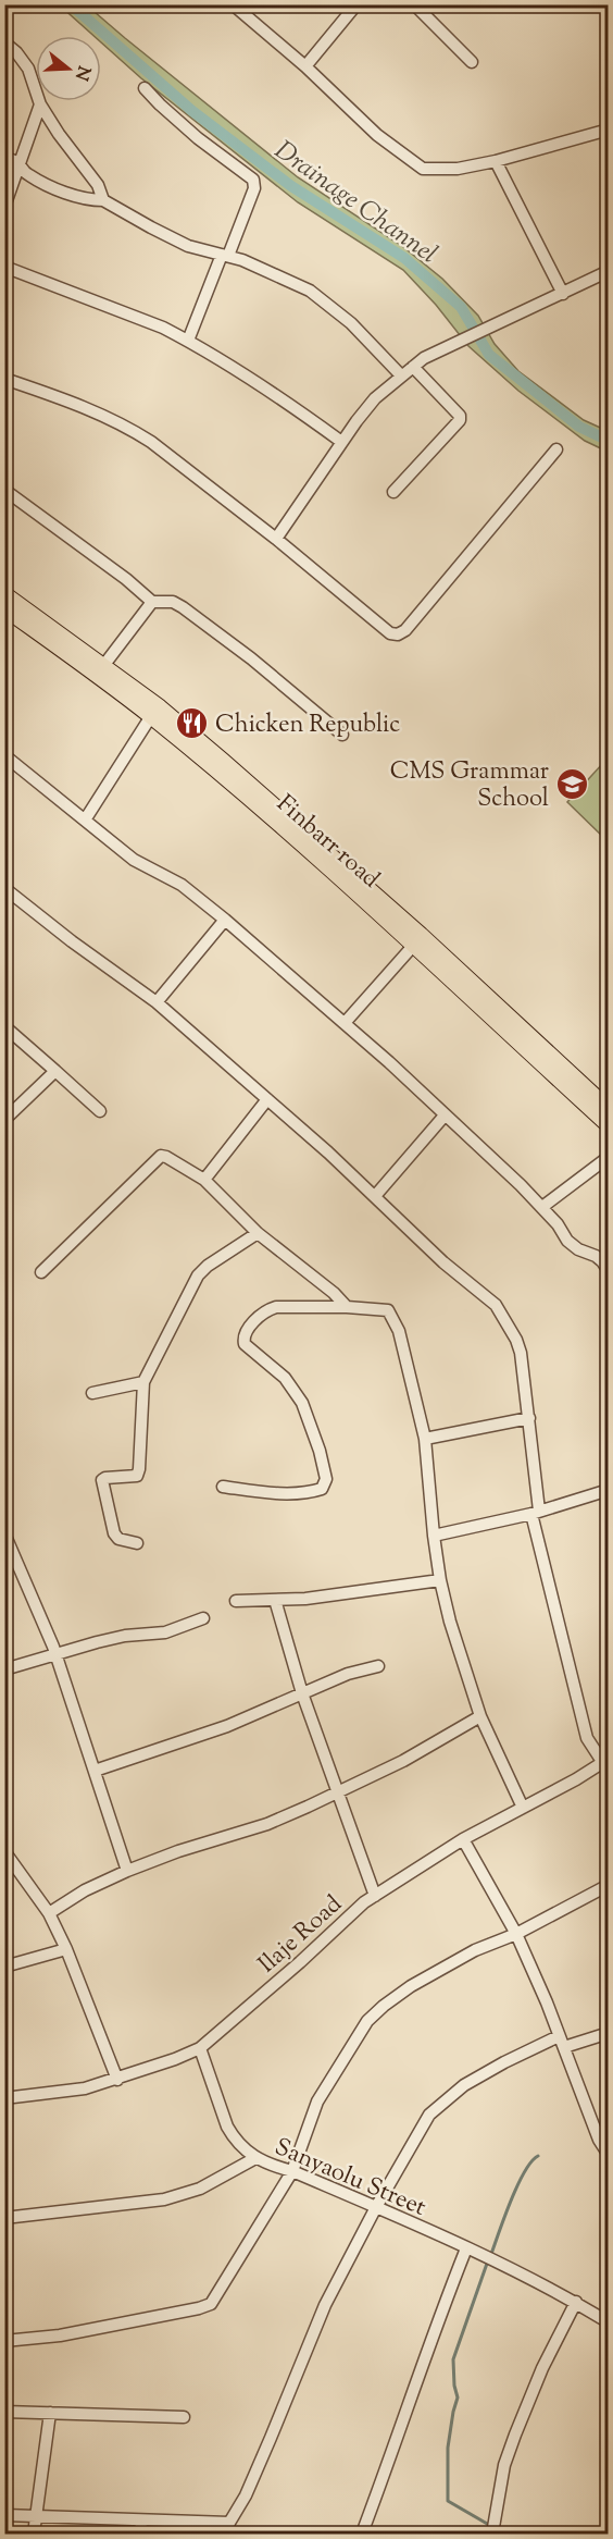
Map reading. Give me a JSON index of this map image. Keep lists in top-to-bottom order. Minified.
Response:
{"streets":{"main road":["Finbarr road"],"street":["Ilaje Road","Sanyaolu Street"]},"crossings":[["Ilaje Road","Sanyaolu Street"]],"water":["Drainage Channel"],"places":{"restaurant":["Chicken Republic"],"school or university":["CMS Grammar School"]},"north":"right"}
